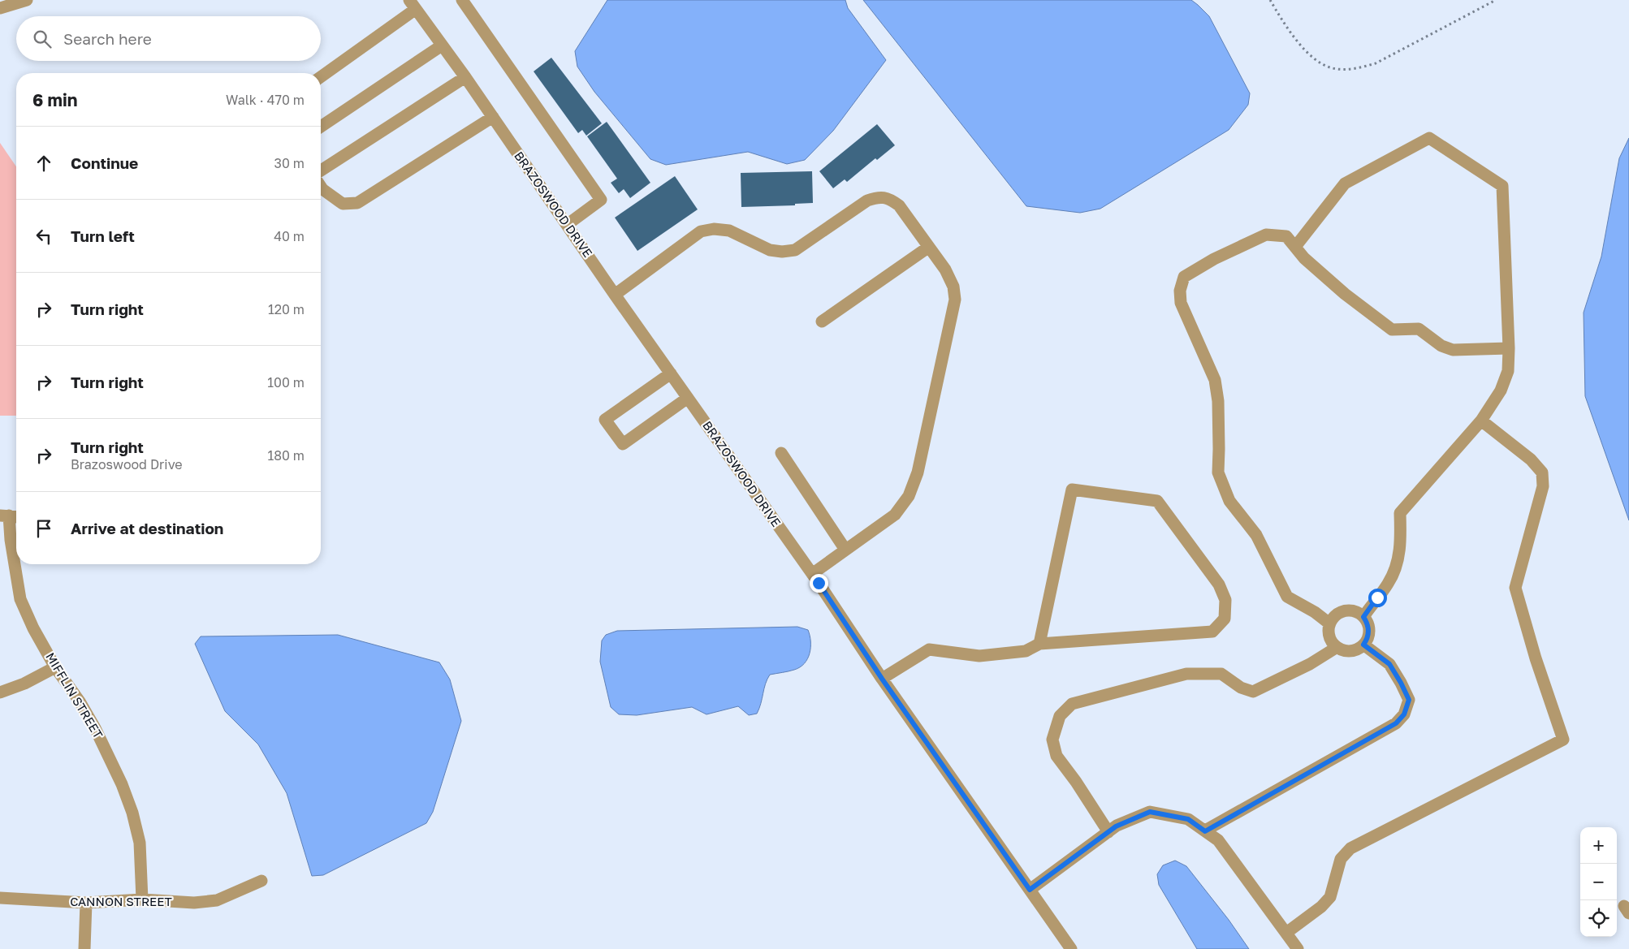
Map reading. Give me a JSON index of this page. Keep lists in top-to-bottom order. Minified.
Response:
{"streets":{"street":["BRAZOSWOOD DRIVE","MIFFLIN STREET","CANNON STREET"]},"crossings":[["MIFFLIN STREET","CANNON STREET"]],"page":{"search":"Search here","heading":["6 min","Walk · 470 m"],"list":[["Continue","30 m"],["Turn left","40 m"],["Turn right","120 m"],["Turn right","100 m"],["Turn right","Brazoswood Drive","180 m"],"Arrive at destination"],"map_buttons":["+","−"]}}
